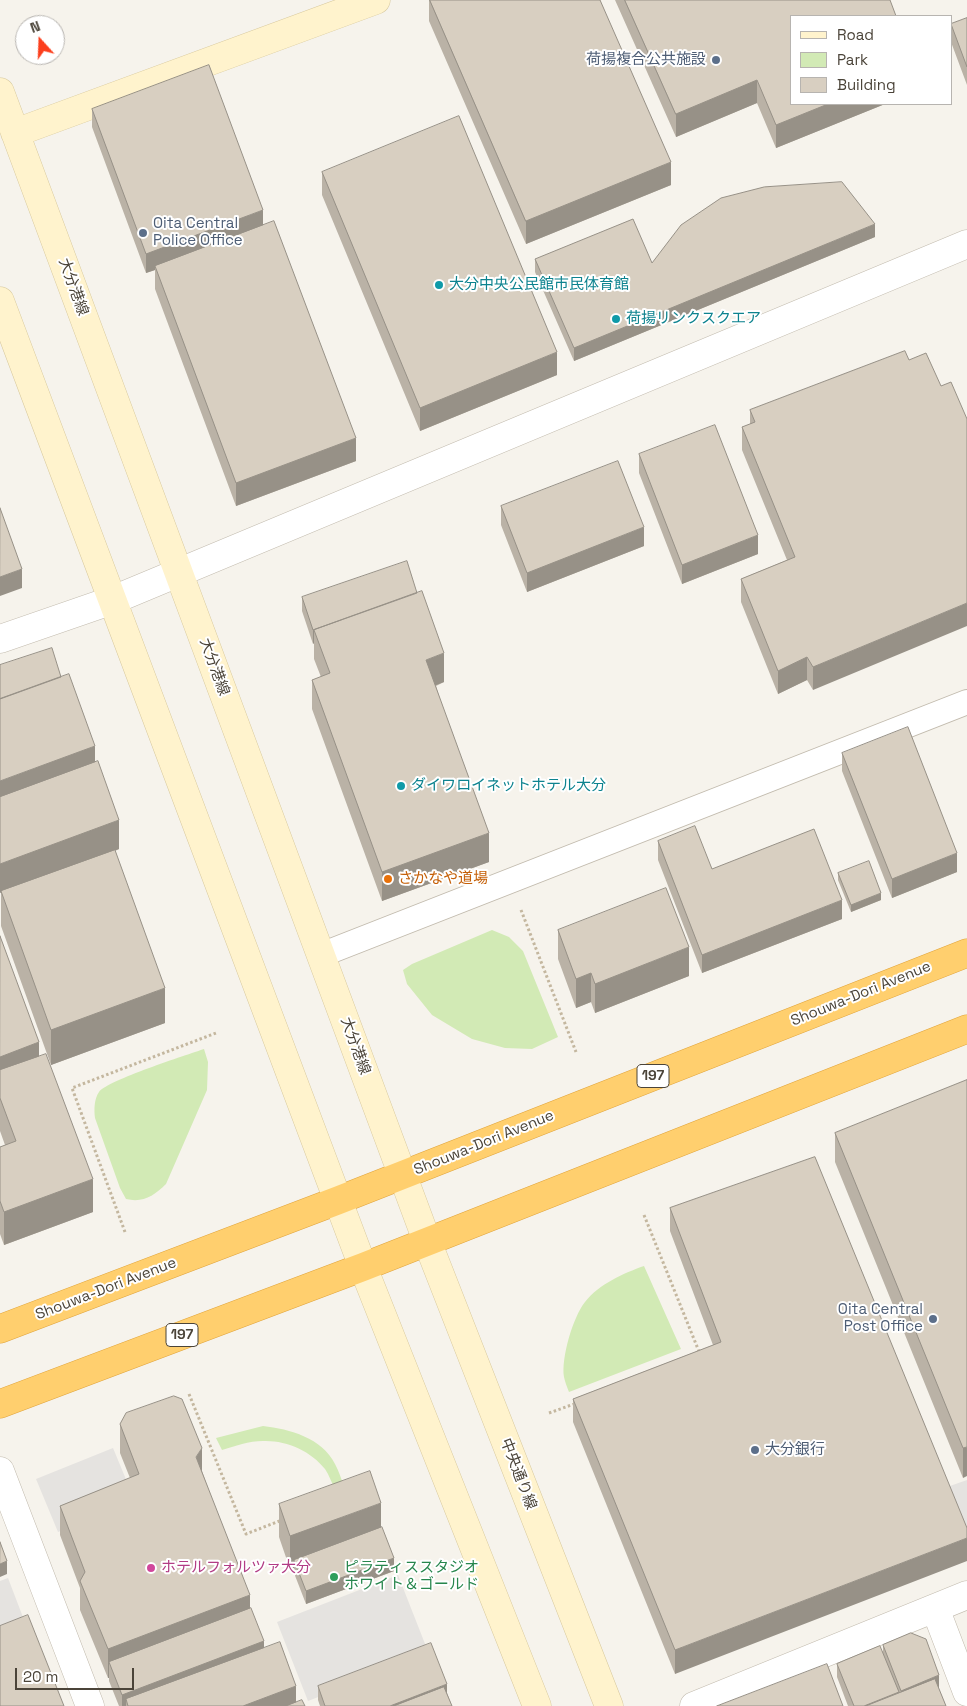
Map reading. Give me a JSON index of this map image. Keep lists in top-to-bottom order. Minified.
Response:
{"streets":{"highway":["Shouwa-Dori Avenue","197"],"main road":["大分港線","中央通り線"]},"crossings":[["大分港線","Shouwa-Dori Avenue"],["大分港線","197"],["大分港線","中央通り線"],["197","中央通り線"]],"places":["荷揚複合公共施設","Oita Central Police Office","大分中央公民館市民体育館","荷揚リンクスクエア","ダイワロイネットホテル大分","さかなや道場","Oita Central Post Office","大分銀行","ホテルフォルツァ大分","ピラティススタジオ ホワイト＆ゴールド"],"legend":["Road","Park","Building"],"scale_bar":"20 m","north":"top"}
